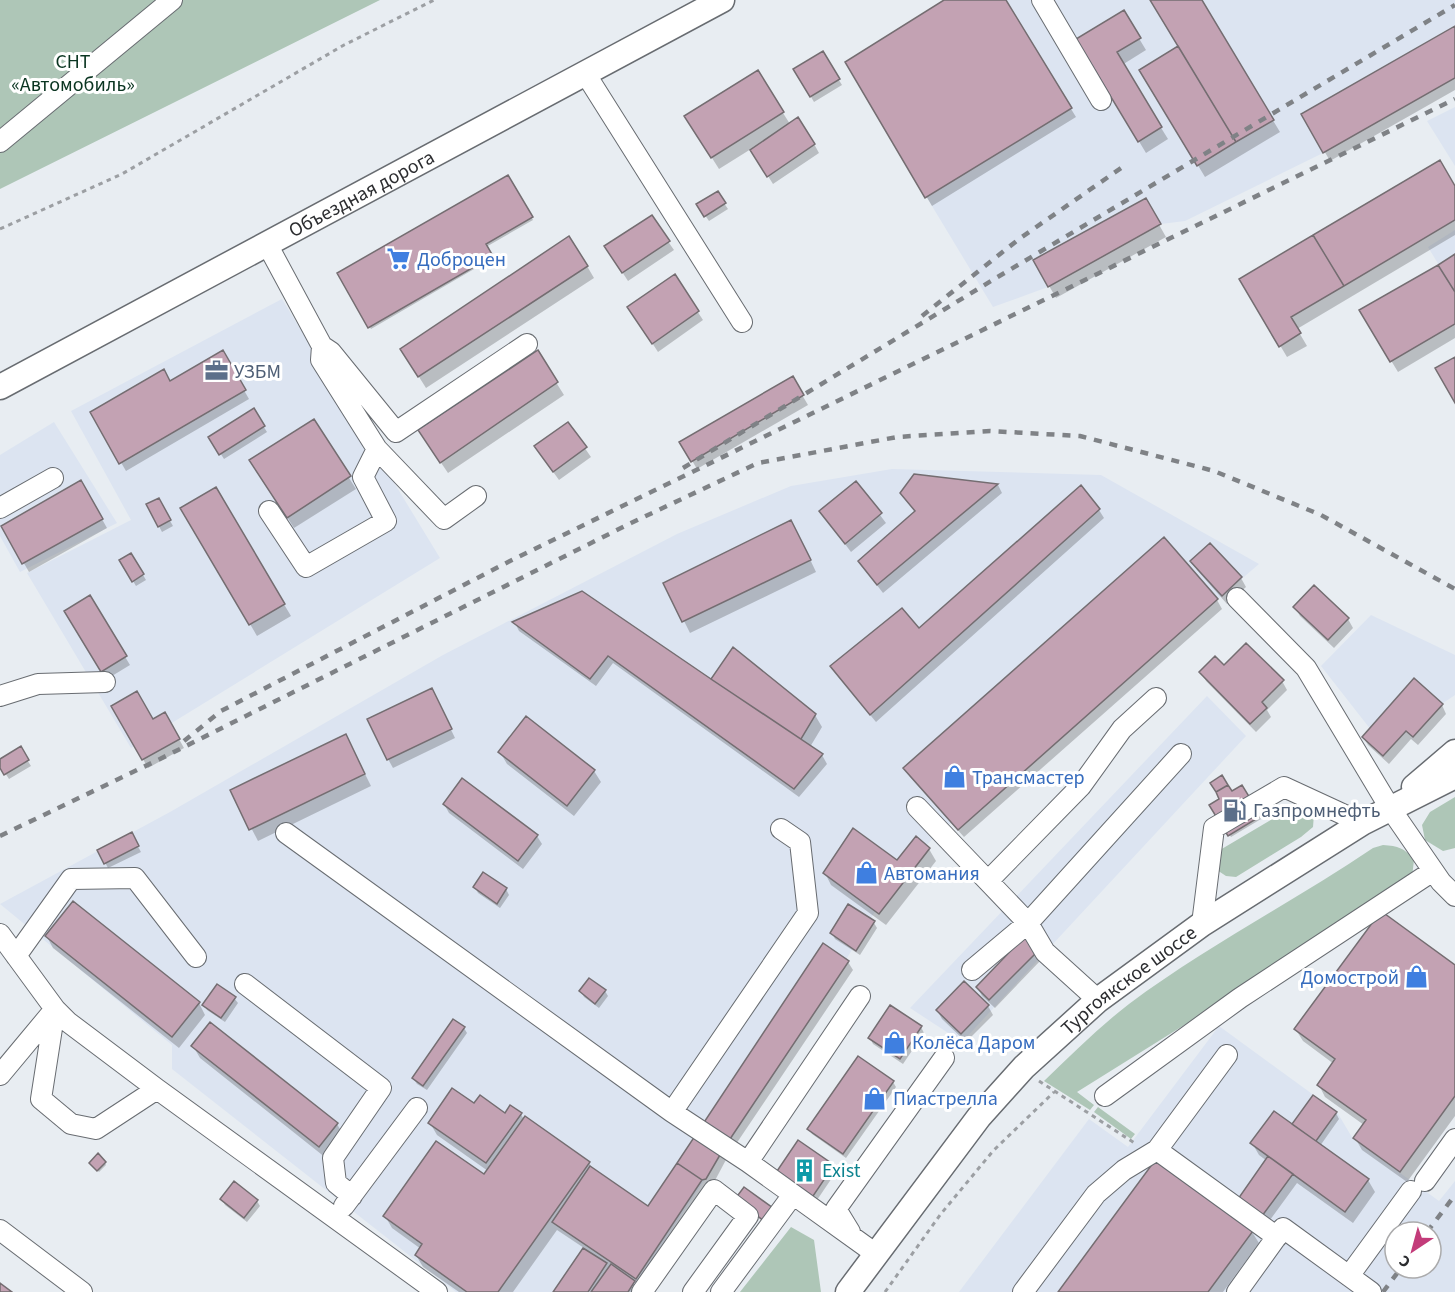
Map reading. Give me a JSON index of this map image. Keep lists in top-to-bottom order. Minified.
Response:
{"streets":{"main road":["Объездная дорога","Тургоякское шоссе"]},"parks":["СНТ «Автомобиль»"],"places":{"supermarket":["Доброцен"],"office":["УЗБМ"],"shop":["Трансмастер","Автомания","Домострой","Колёса Даром","Пиастрелла"],"fuel station":["Газпромнефть"],"building":["Exist"]},"north":"bottom left"}
